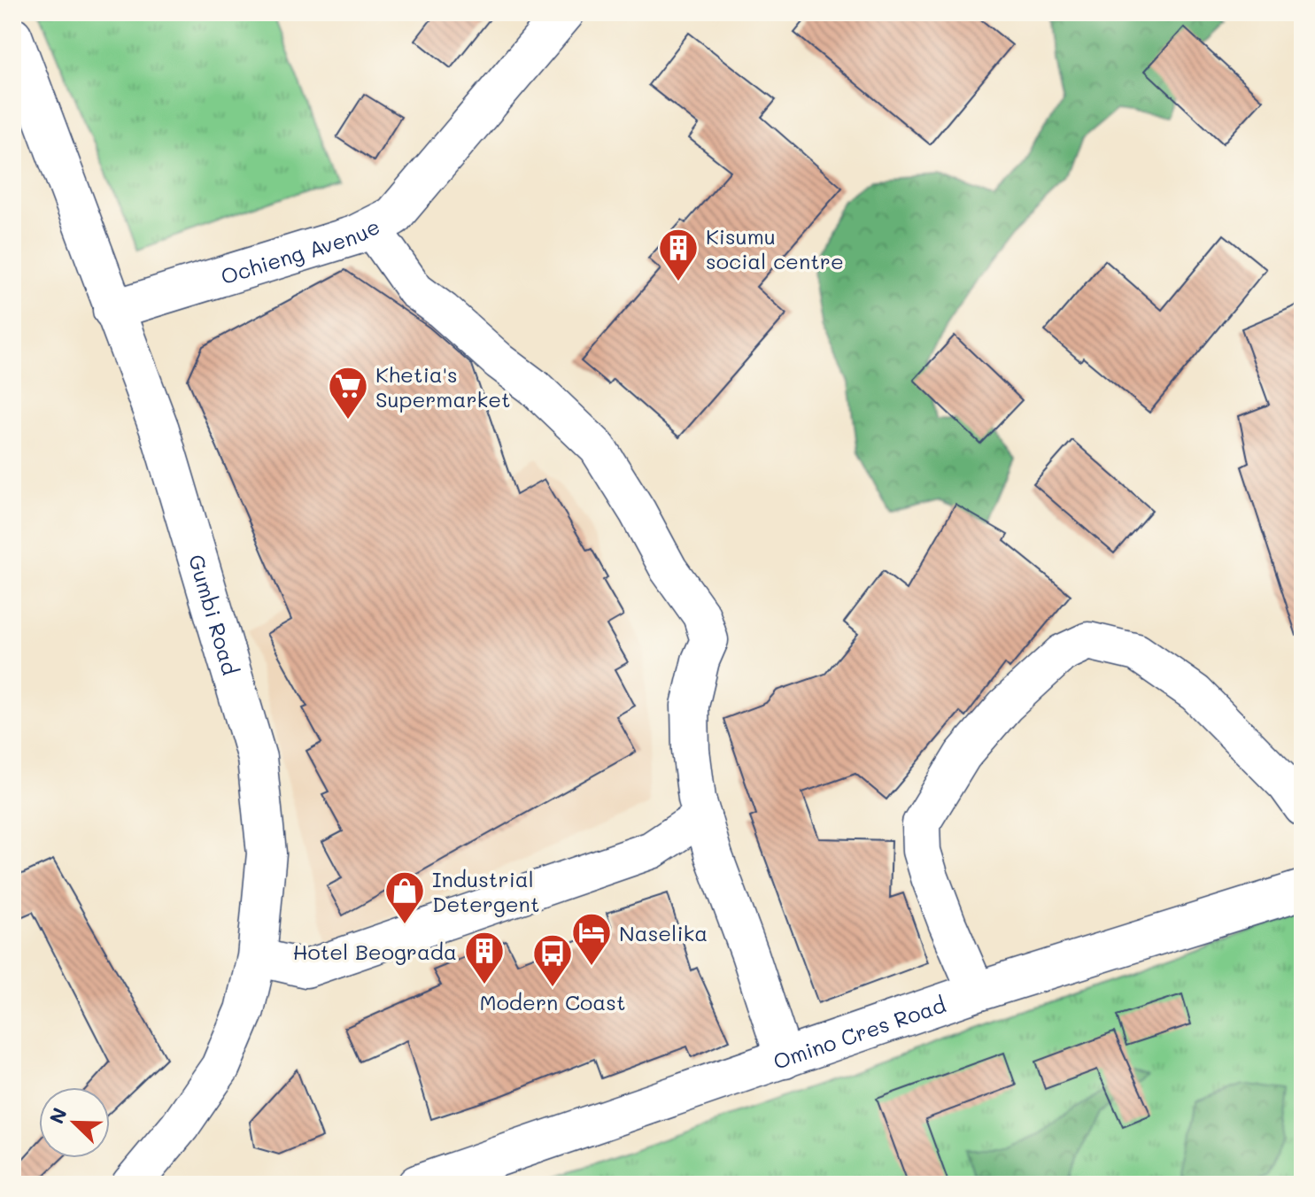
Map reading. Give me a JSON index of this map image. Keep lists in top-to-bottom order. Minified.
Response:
{"streets":{"street":["Ochieng Avenue","Gumbi Road","Omino Cres Road"]},"crossings":[["Ochieng Avenue","Gumbi Road"]],"places":{"building":["Kisumu social centre","Hotel Beograda"],"supermarket":["Khetia's Supermarket"],"shop":["Industrial Detergent"],"hotel":["Naselika"],"bus stop":["Modern Coast"]},"north":"top left"}
